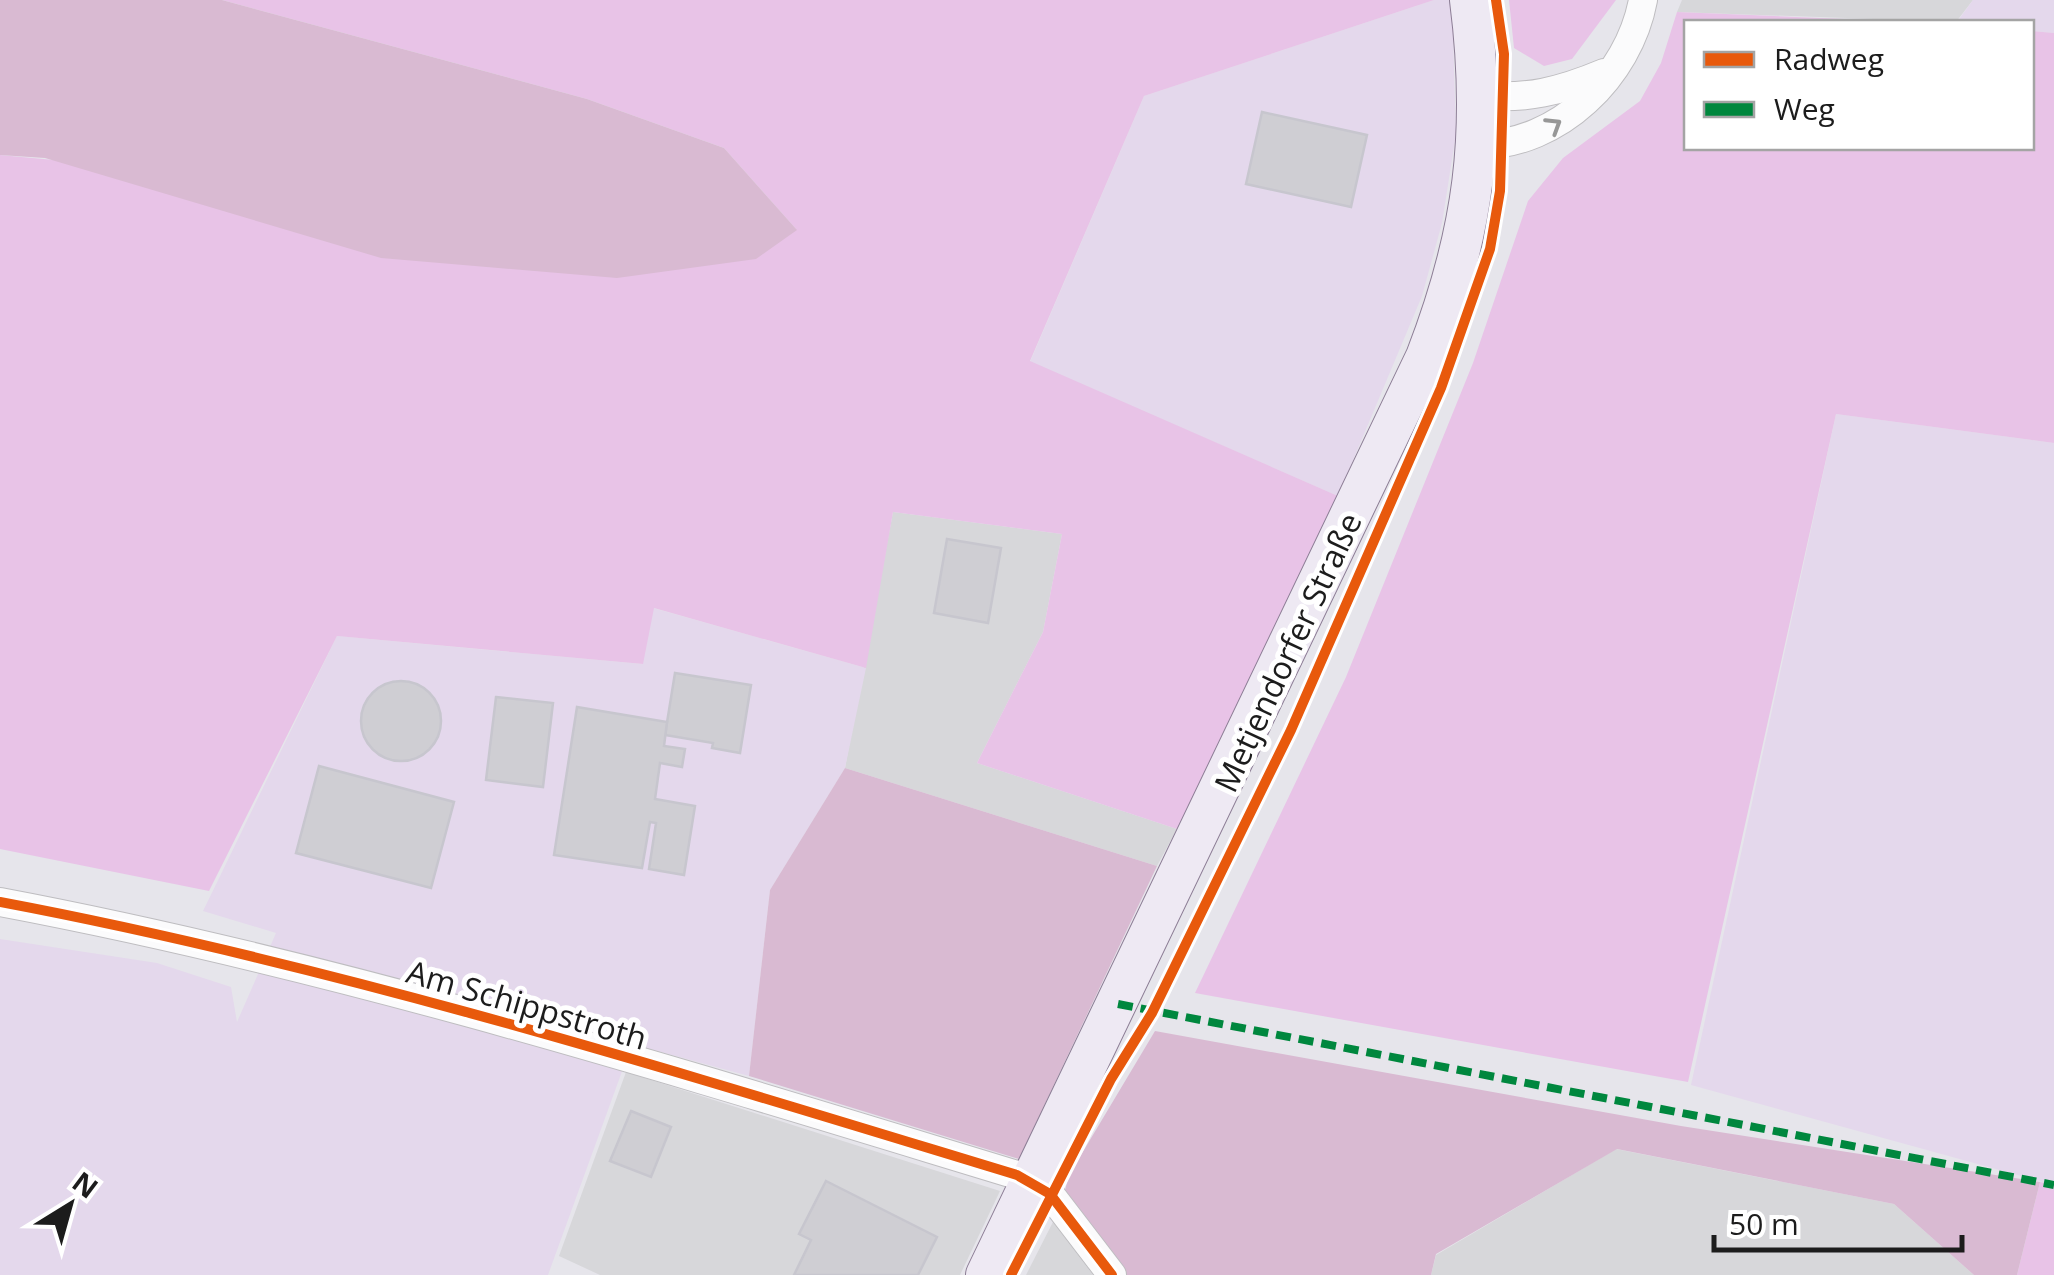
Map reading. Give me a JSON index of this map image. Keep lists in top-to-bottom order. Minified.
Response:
{"streets":{"street":["Metjendorfer Straße","Am Schippstroth"]},"crossings":[["Metjendorfer Straße","Am Schippstroth"]],"legend":["Radweg","Weg"],"scale_bar":"50 m","north":"top right"}
